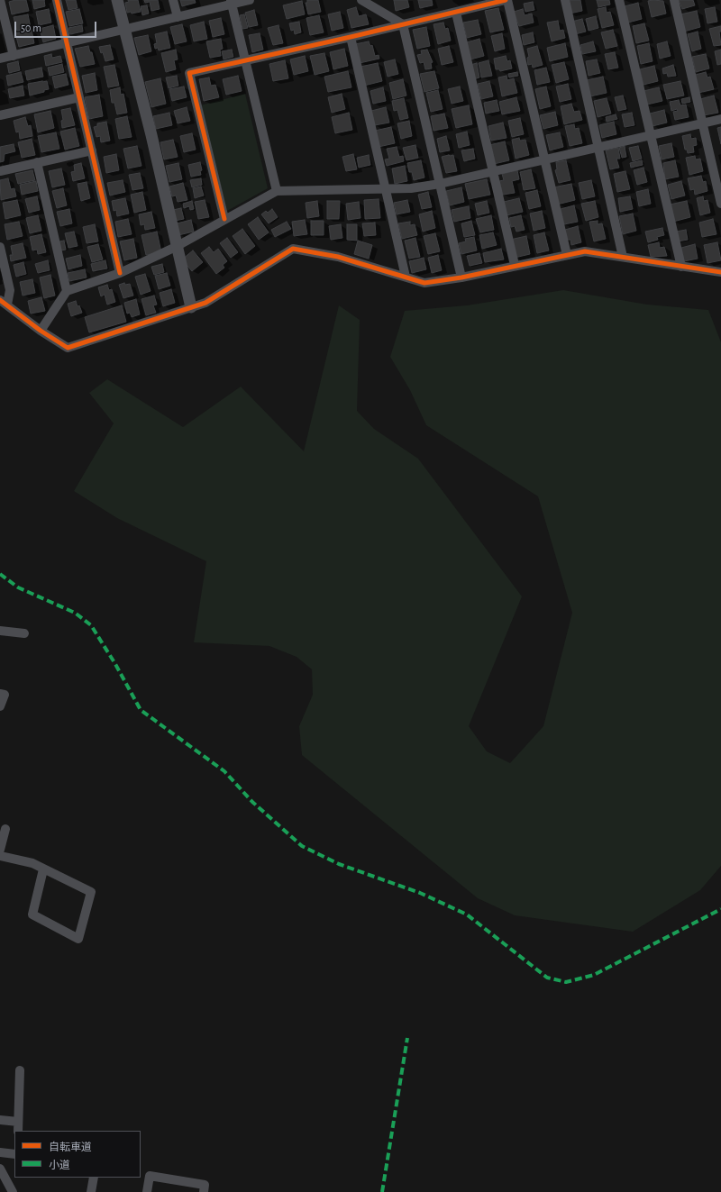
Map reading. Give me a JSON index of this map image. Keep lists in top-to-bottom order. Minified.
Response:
{"legend":["自転車道","小道"],"scale_bar":"50 m"}
